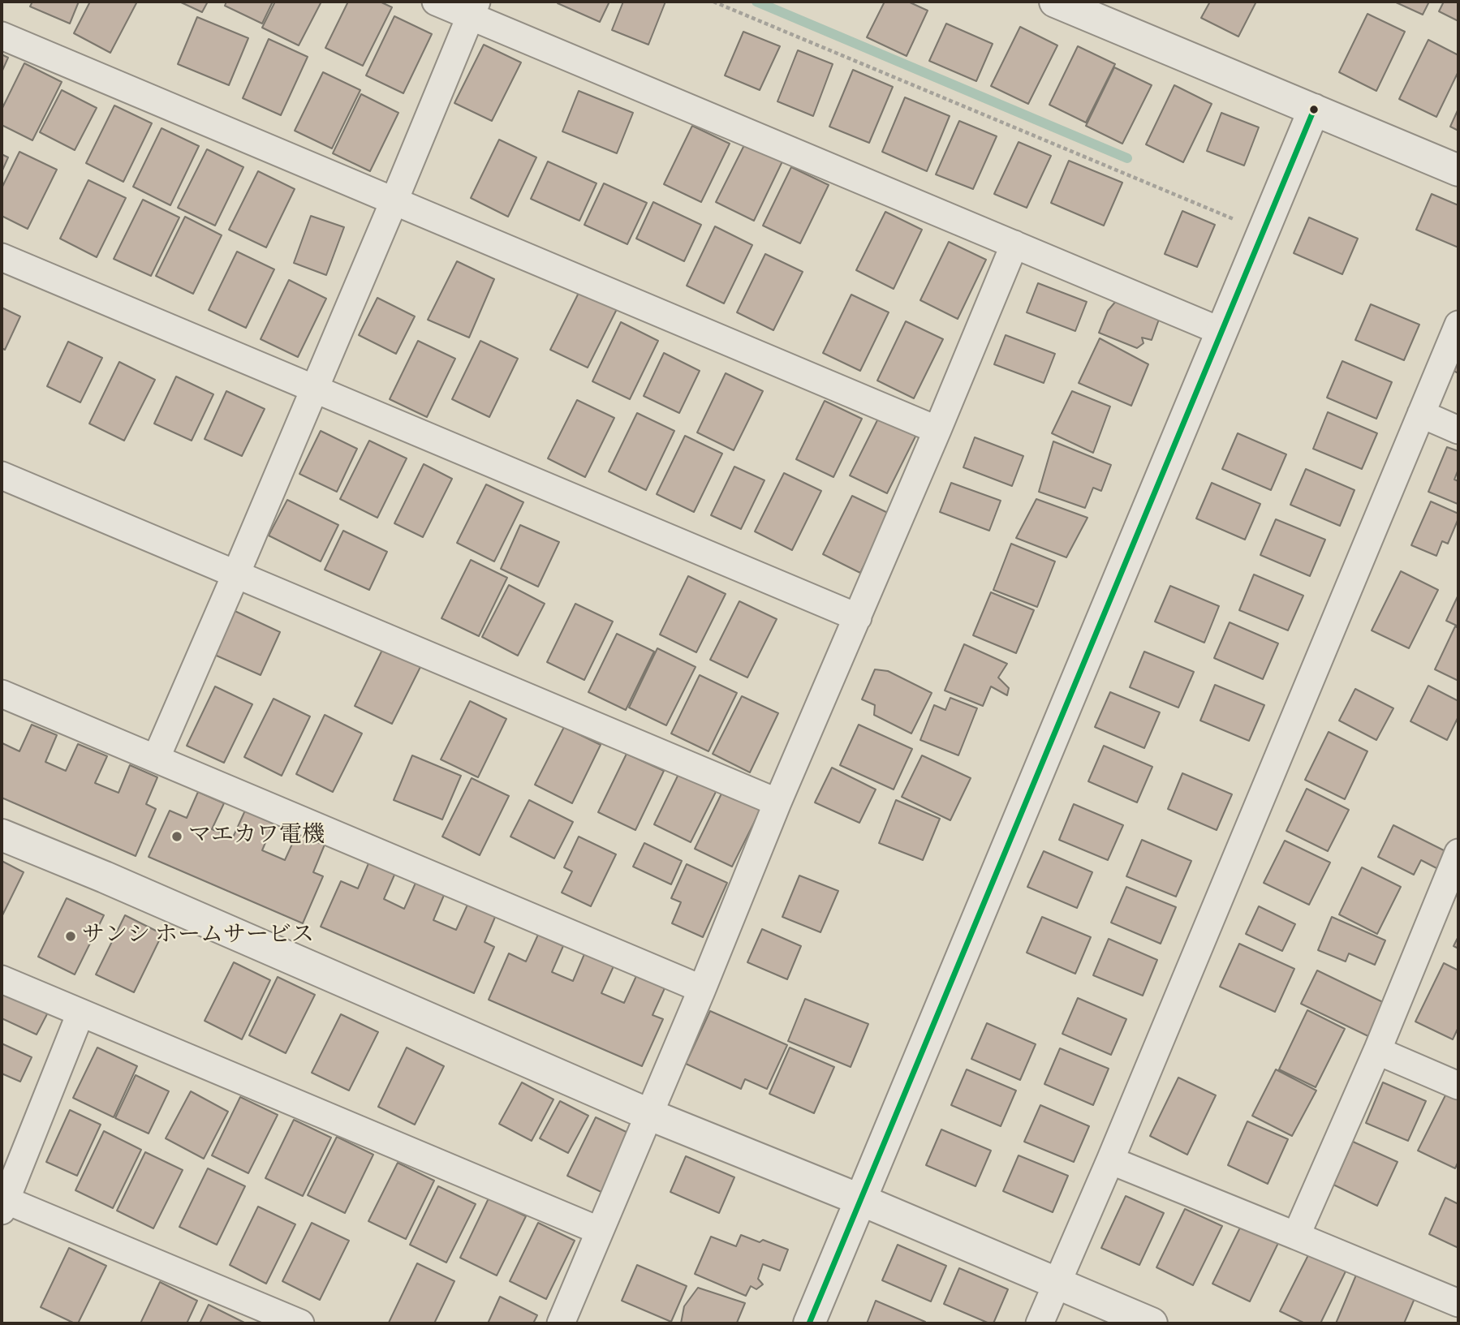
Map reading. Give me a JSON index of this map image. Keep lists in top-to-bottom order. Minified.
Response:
{"places":["マエカワ電機","サンシ ホームサービス"]}
